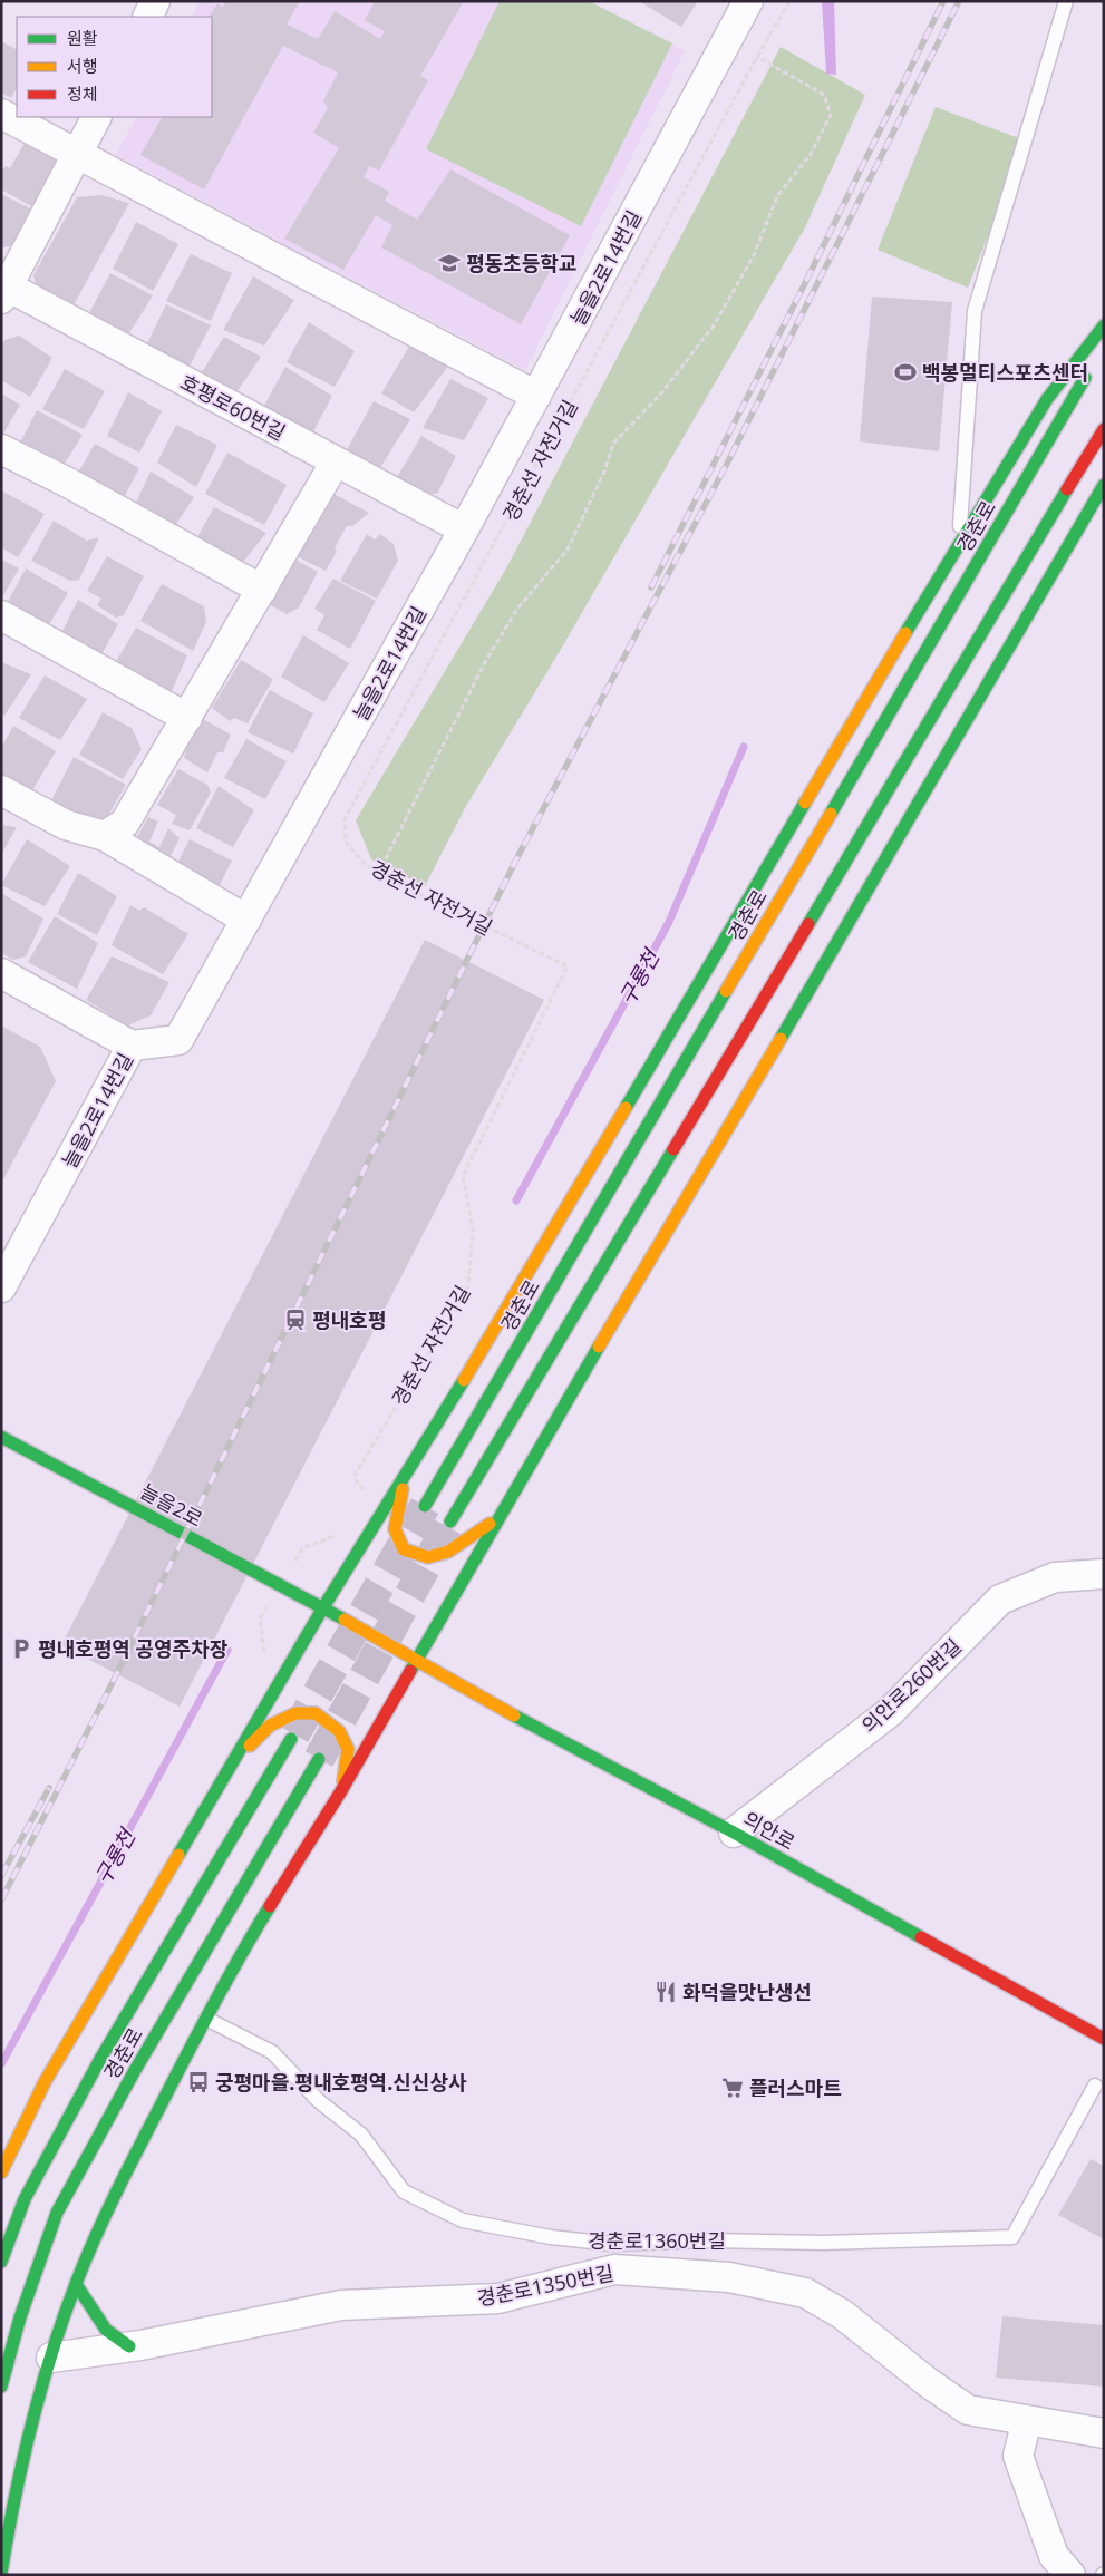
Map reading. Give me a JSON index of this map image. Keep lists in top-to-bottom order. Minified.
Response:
{"streets":{"street":["늘을2로14번길","호평로60번길","경춘로","늘을2로","의안로260번길","의안로","경춘로1350번길"],"lane":["경춘로1360번길"],"path":["경춘선 자전거길"]},"crossings":[["늘을2로14번길","호평로60번길"],["늘을2로","의안로"],["의안로260번길","의안로"],["경춘로1360번길","경춘로1350번길"]],"water":["구룡천"],"places":{"school or university":["평동초등학교"],"sports":["백봉멀티스포츠센터"],"station":["평내호평"],"parking":["평내호평역 공영주차장"],"restaurant":["화덕을맛난생선"],"bus stop":["궁평마을.평내호평역.신신상사"],"supermarket":["플러스마트"]},"legend":["원활","서행","정체"]}
